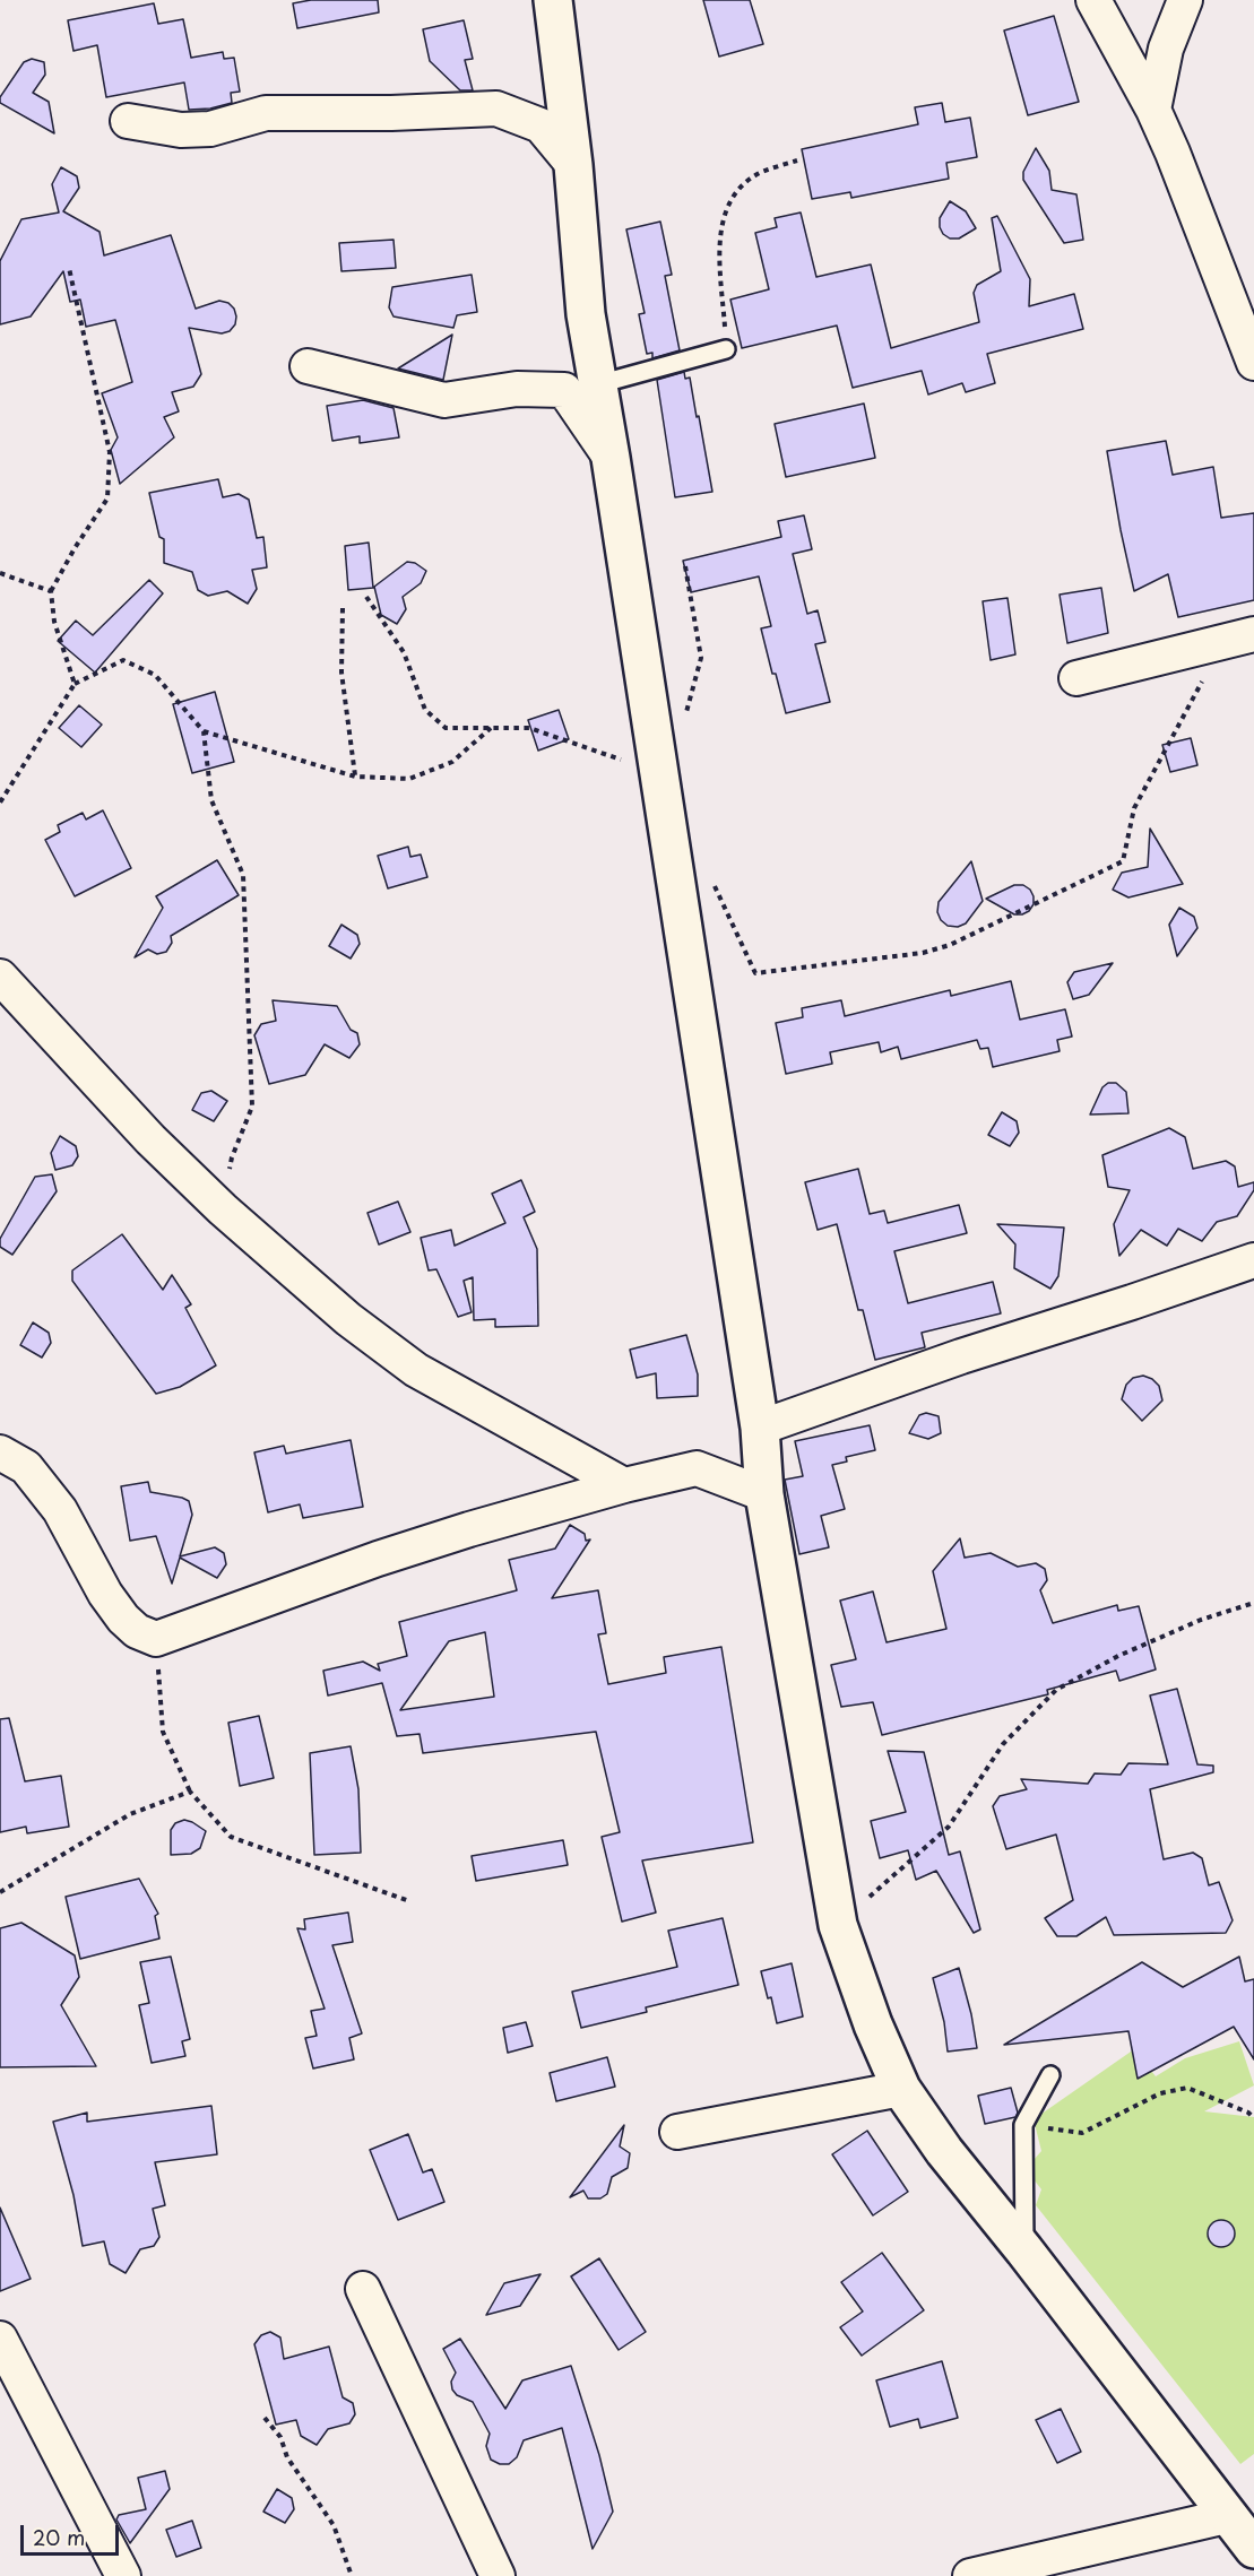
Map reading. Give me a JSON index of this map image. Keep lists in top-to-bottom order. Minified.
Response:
{"scale_bar":"20 m"}
